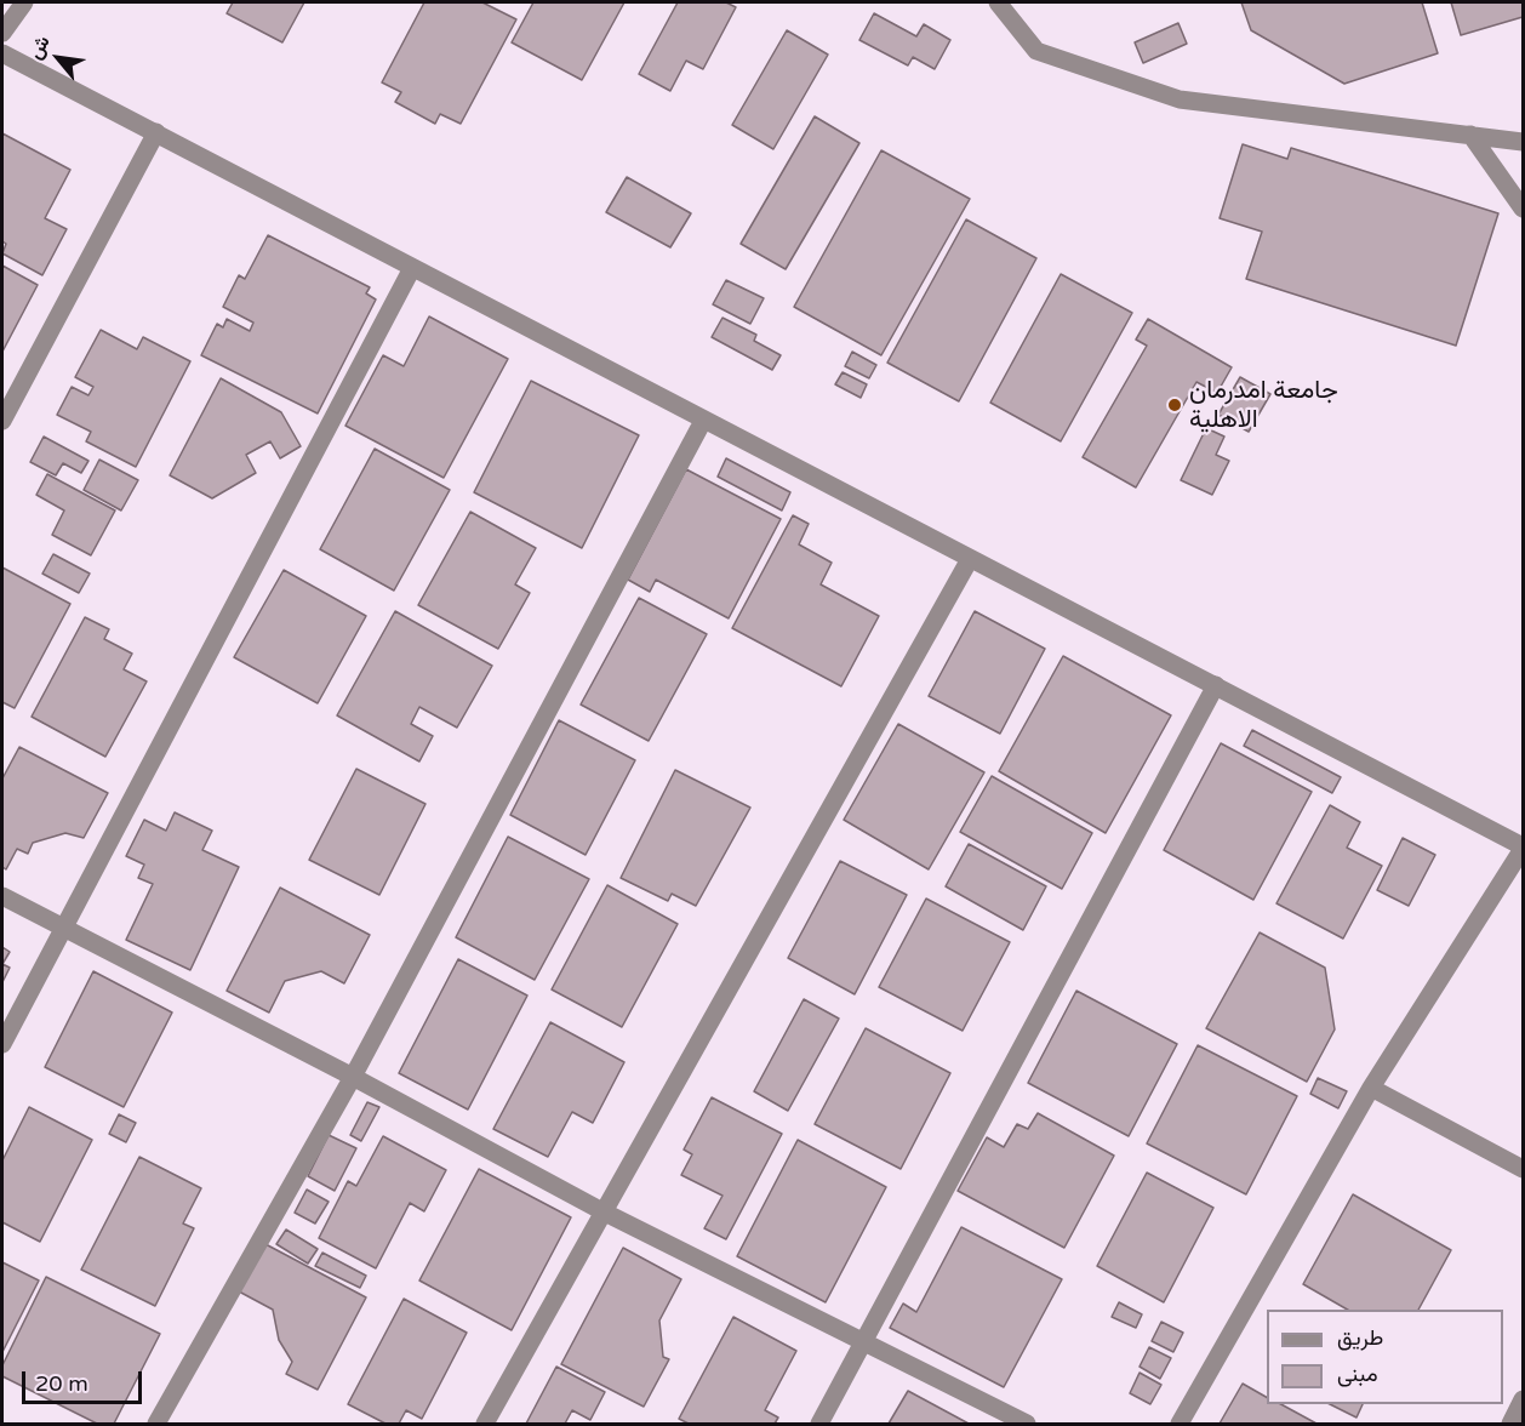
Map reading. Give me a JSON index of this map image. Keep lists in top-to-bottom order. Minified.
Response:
{"places":["جامعة امدرمان الاهلية"],"legend":["طريق","مبنى"],"scale_bar":"20 m","north":"top left"}
